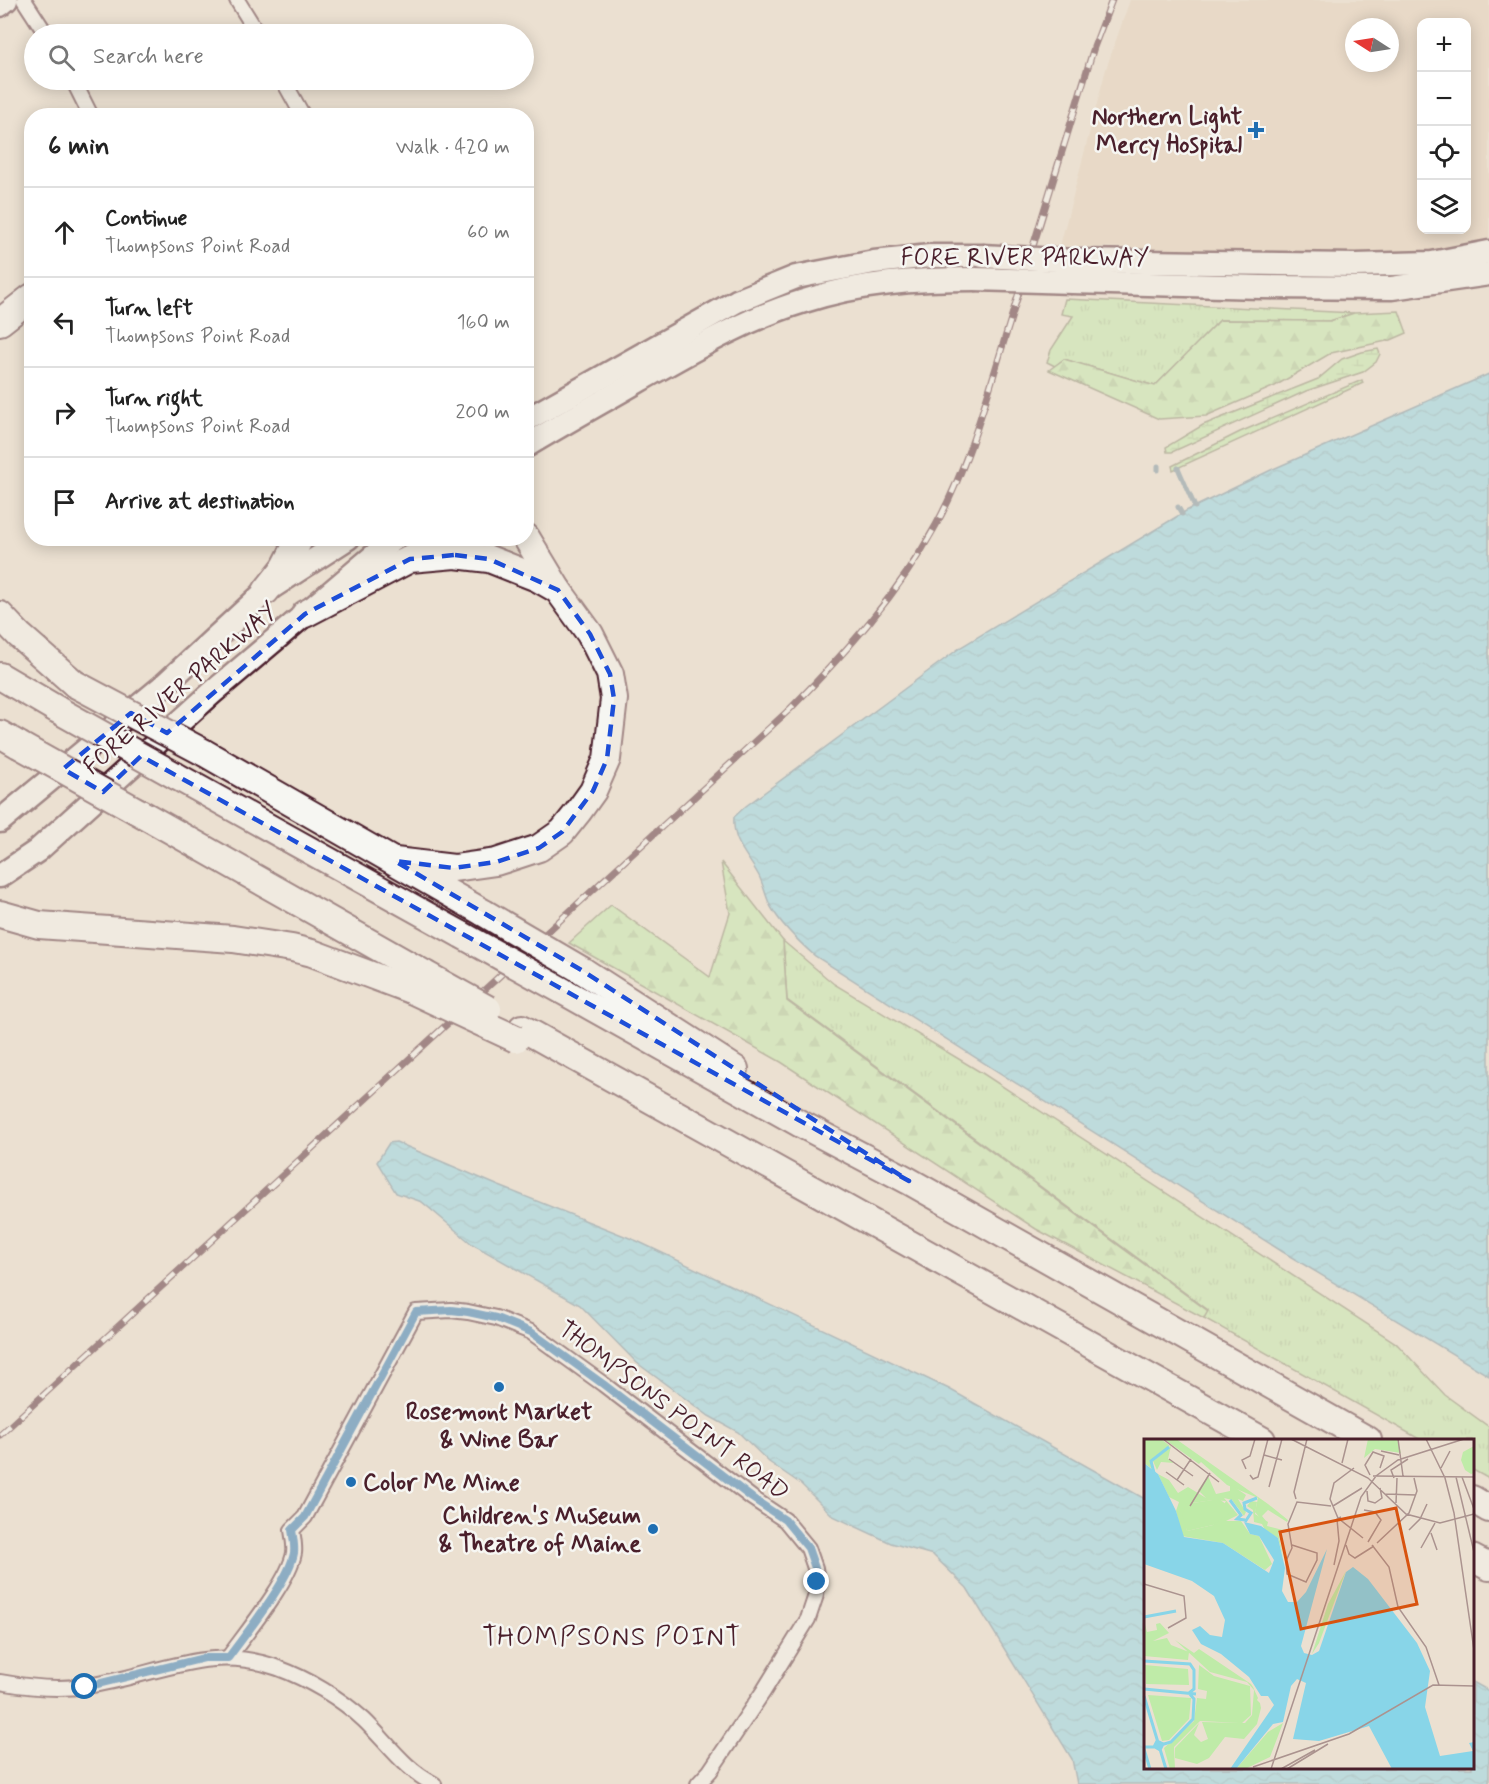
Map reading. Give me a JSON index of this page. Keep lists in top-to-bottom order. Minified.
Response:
{"streets":{"main road":["FORE RIVER PARKWAY"],"street":["THOMPSONS POINT ROAD"]},"districts":["THOMPSONS POINT"],"places":{"health":["Northern Light Mercy Hospital"],"other":["Rosemont Market & Wine Bar","Color Me Mine","Children's Museum & Theatre of Maine"]},"north":"left","page":{"map_buttons":["+","−"],"search":"Search here","heading":["6 min","Walk · 420 m"],"list":[["Continue","Thompsons Point Road","60 m"],["Turn left","Thompsons Point Road","160 m"],["Turn right","Thompsons Point Road","200 m"],"Arrive at destination"]}}
